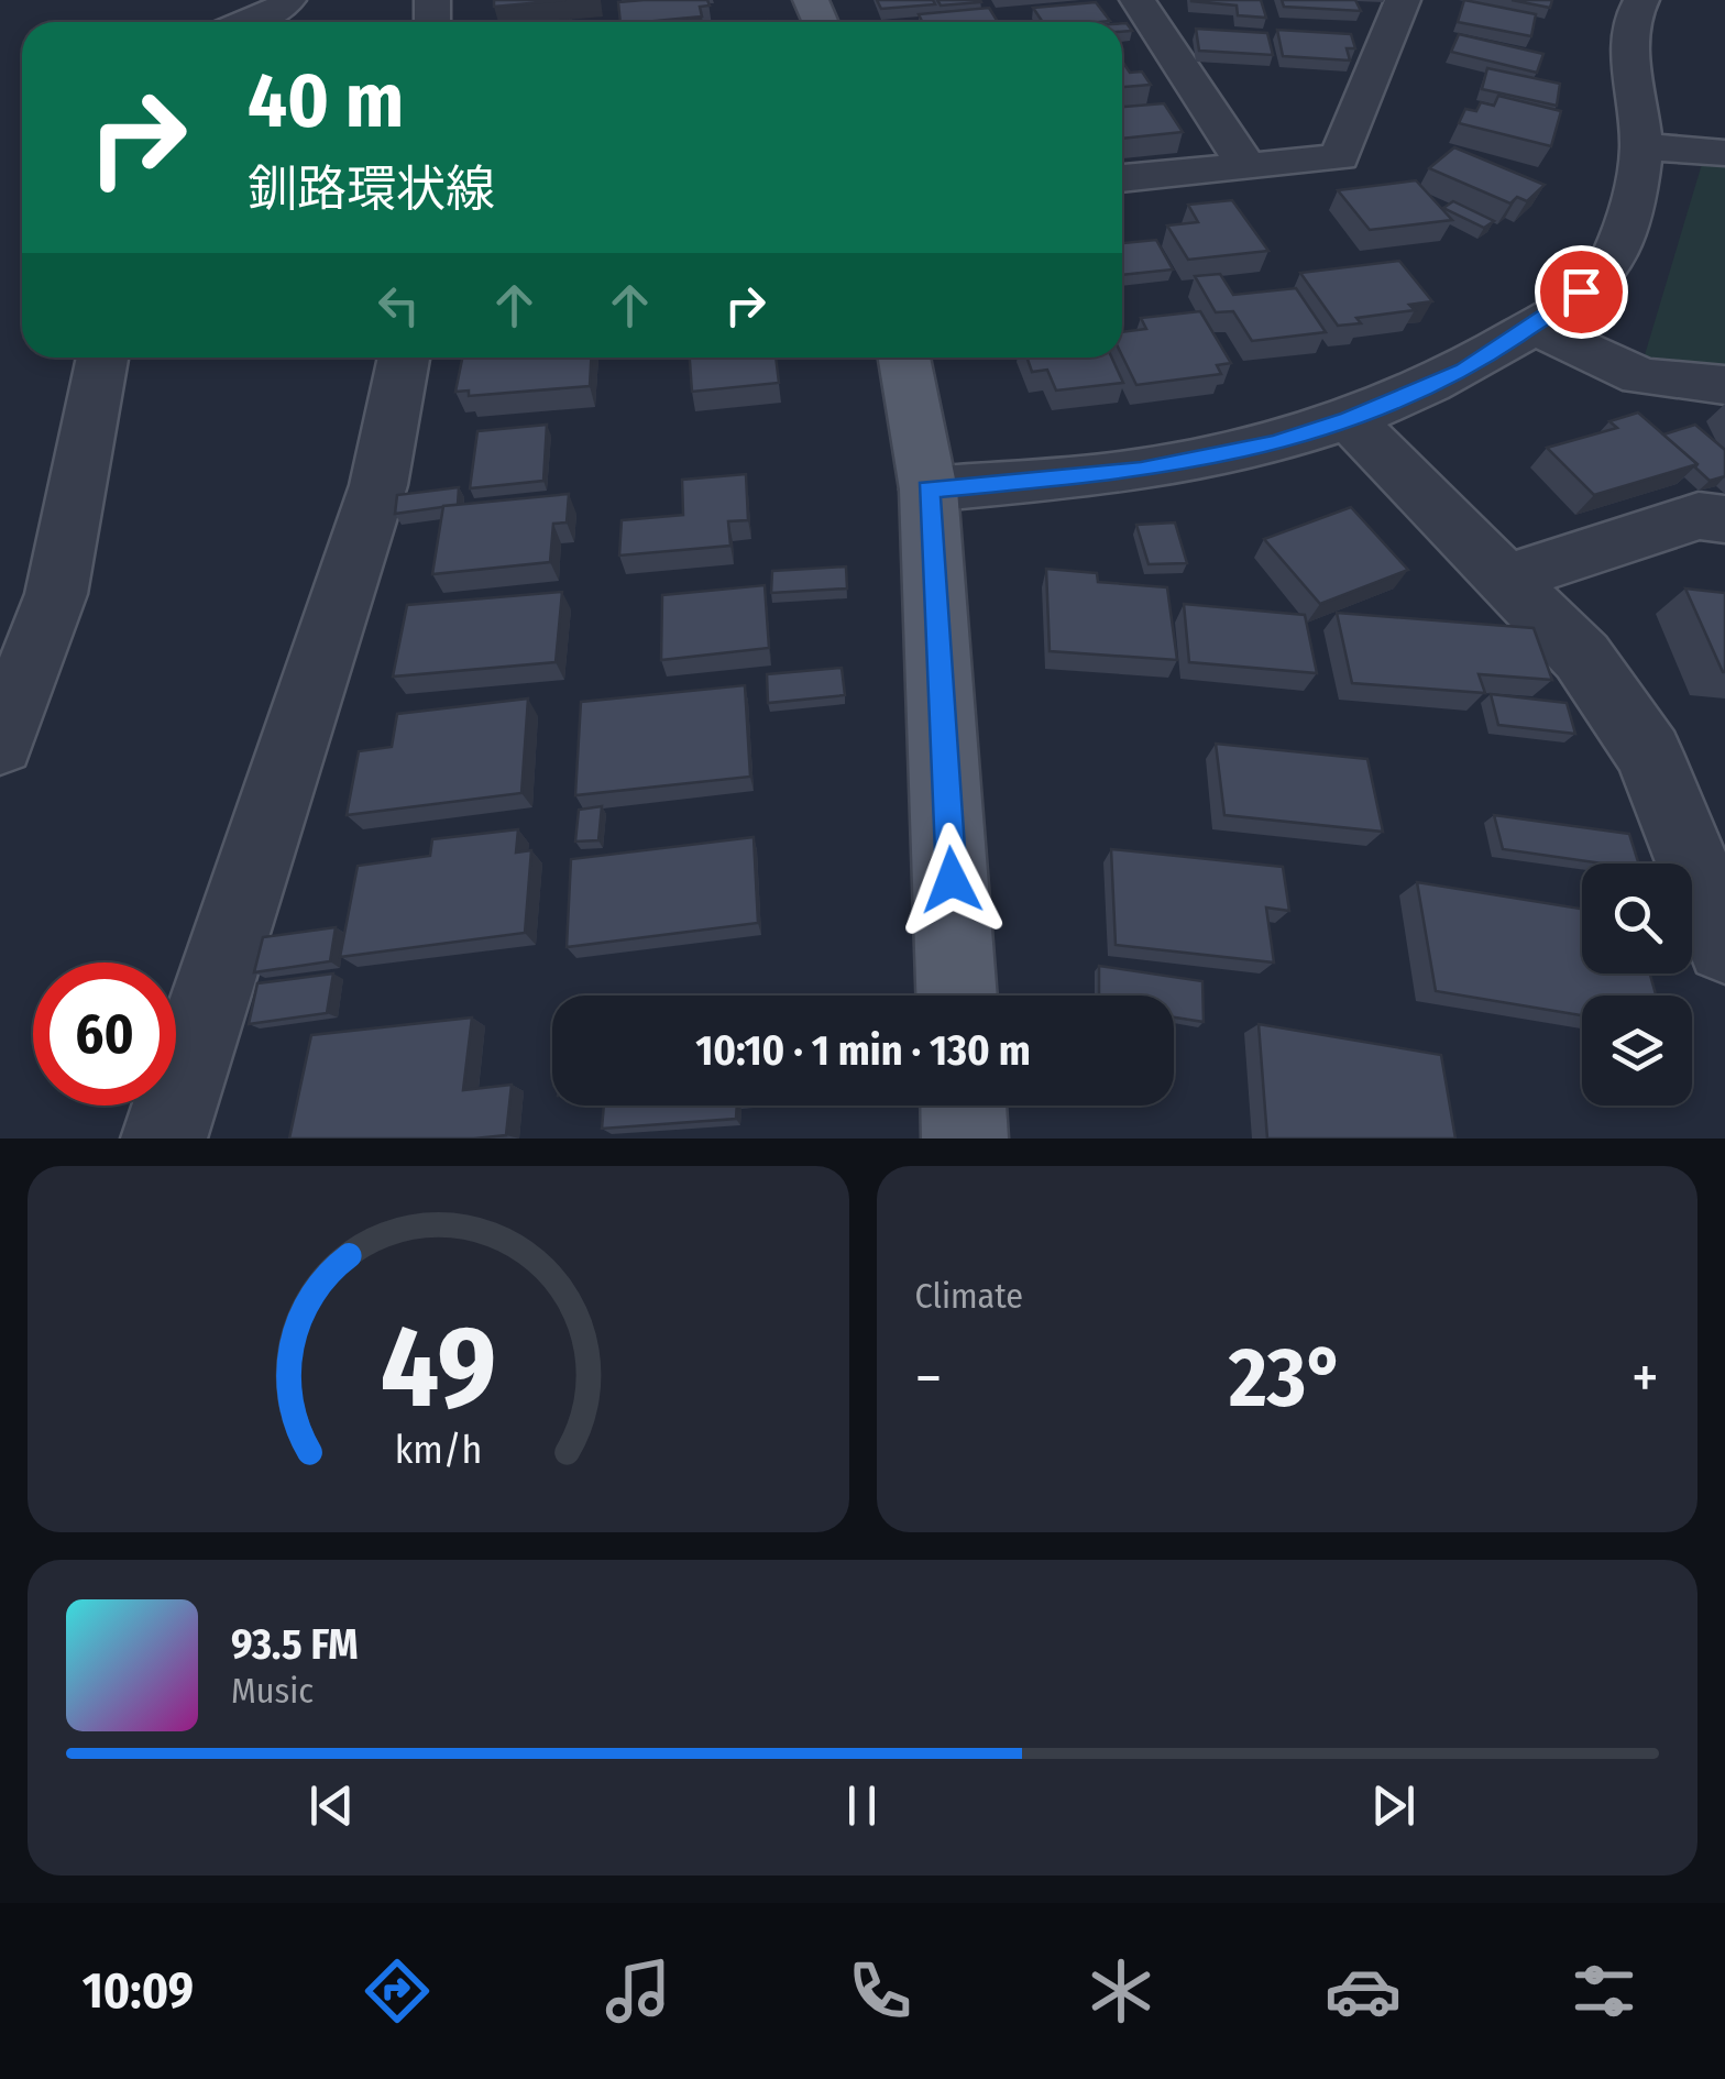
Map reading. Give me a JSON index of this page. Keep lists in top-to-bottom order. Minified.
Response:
{"page":{"turn":["40 m","釧路環状線"],"limit":"60","trip":"10:10 · 1 min · 130 m","tile":"Climate","heat":["−","23°","+"],"song":["93.5 FM","Music"],"tabs":"10:09","gauge":["49","km/h"]}}
